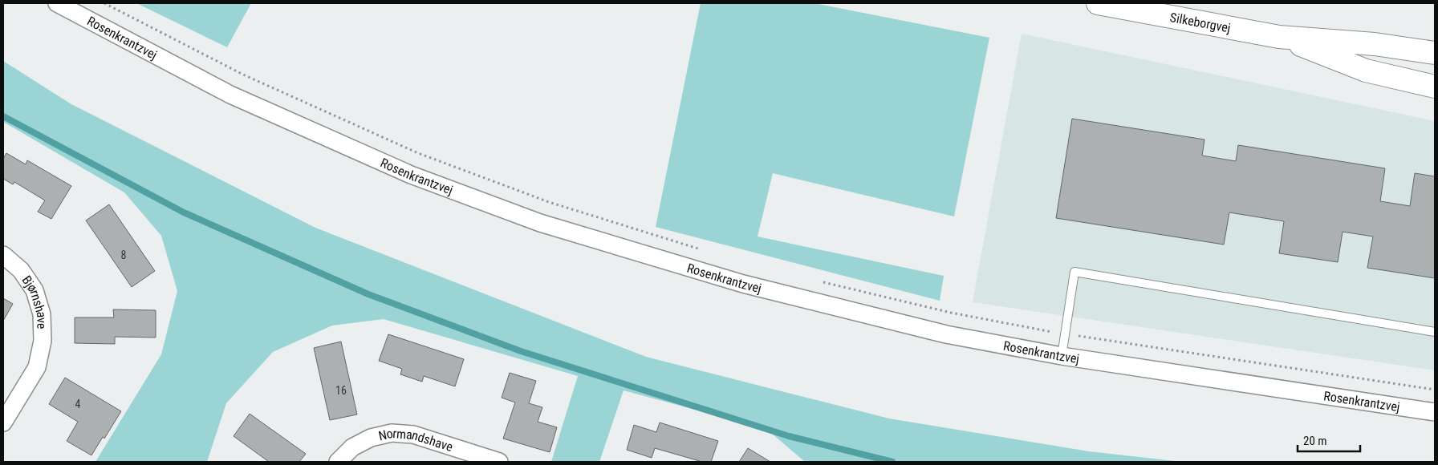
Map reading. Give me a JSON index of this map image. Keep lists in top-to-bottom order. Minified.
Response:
{"streets":{"main road":["Silkeborgvej"],"street":["Rosenkrantzvej","Bjørnshave","Normandshave"]},"house_numbers":["8","16","4"],"scale_bar":"20 m"}
